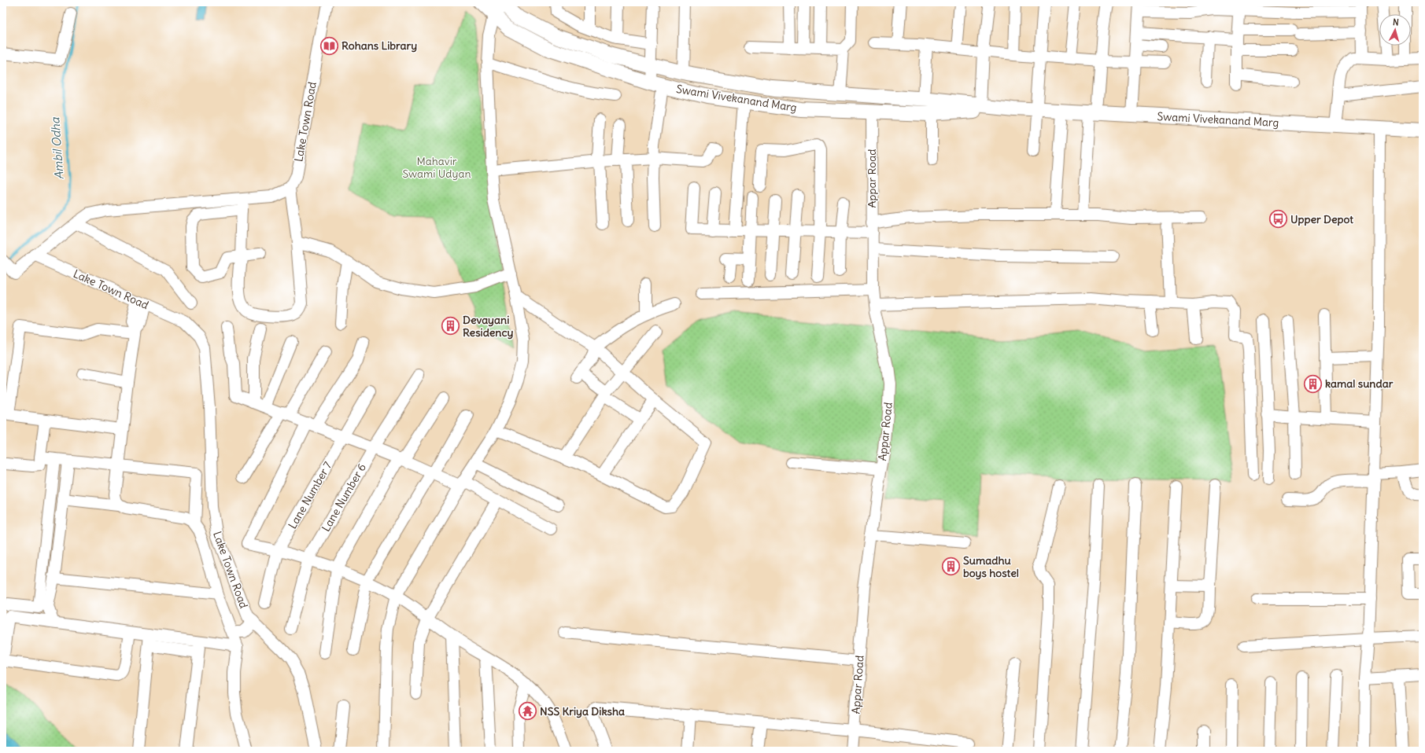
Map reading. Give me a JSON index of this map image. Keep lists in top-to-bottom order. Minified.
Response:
{"streets":{"main road":["Swami Vivekanand Marg"],"street":["Lake Town Road","Appar Road","Lane Number 7","Lane Number 6"]},"crossings":[["Swami Vivekanand Marg","Appar Road"]],"water":["Ambil Odha"],"parks":["Mahavir Swami Udyan"],"places":{"library":["Rohans Library"],"bus stop":["Upper Depot"],"building":["Devayani Residency","kamal sundar","Sumadhu boys hostel"],"temple":["NSS Kriya Diksha"]},"north":"top"}
